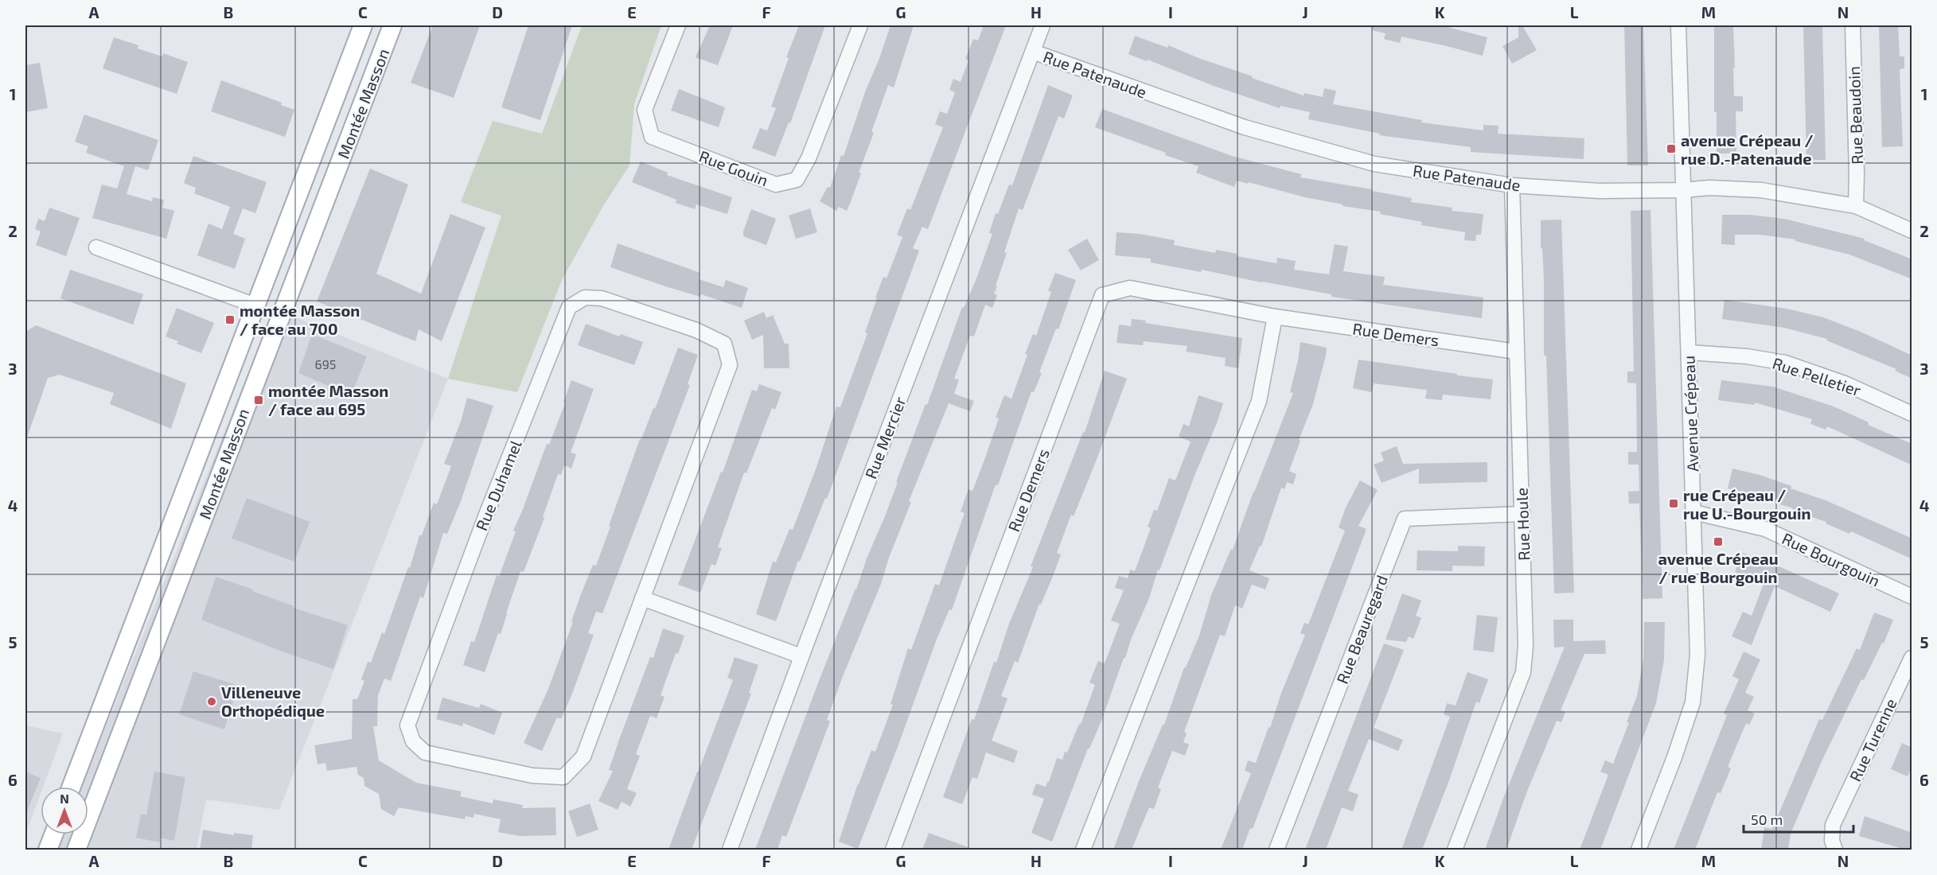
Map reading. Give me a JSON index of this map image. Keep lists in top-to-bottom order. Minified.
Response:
{"streets":{"main road":["Montée Masson"],"street":["Rue Patenaude","Rue Beaudoin","Rue Gouin","Rue Demers","Rue Pelletier","Avenue Crépeau","Rue Mercier","Rue Duhamel","Rue Houle","Rue Bourgouin","Rue Beauregard","Rue Turenne"]},"crossings":[["Rue Patenaude","Rue Beaudoin"],["Rue Patenaude","Avenue Crépeau"],["Rue Patenaude","Rue Mercier"],["Rue Patenaude","Rue Houle"],["Rue Demers","Rue Houle"],["Rue Pelletier","Avenue Crépeau"],["Avenue Crépeau","Rue Bourgouin"],["Rue Houle","Rue Beauregard"]],"places":{"transit":["avenue Crépeau / rue D.-Patenaude","montée Masson / face au 700","montée Masson / face au 695","rue Crépeau / rue U.-Bourgouin","avenue Crépeau / rue Bourgouin"],"other":["Villeneuve Orthopédique"]},"house_numbers":["695"],"scale_bar":"50 m","north":"top","grid":{"columns":["A","B","C","D","E","F","G","H","I","J","K","L","M","N"],"rows":["1","2","3","4","5","6"]}}
